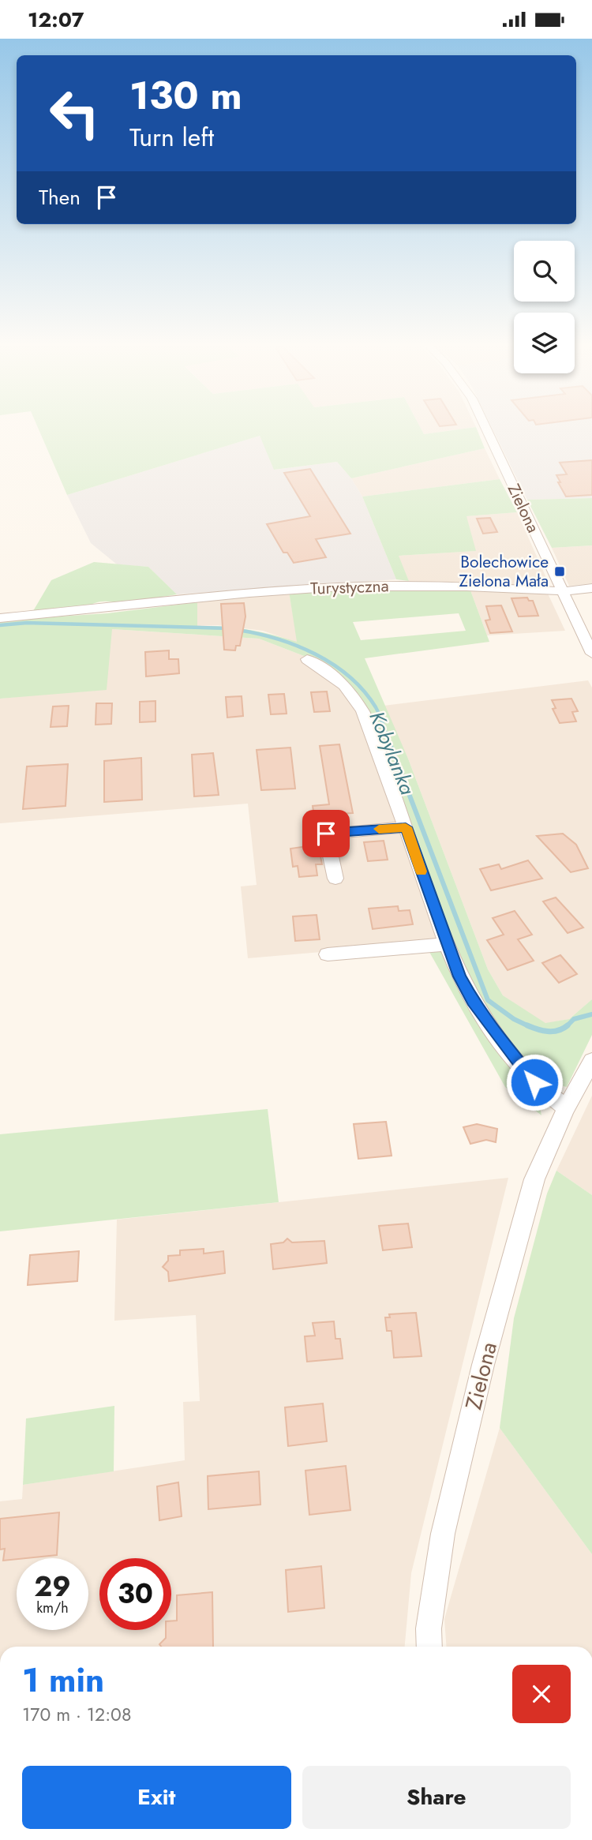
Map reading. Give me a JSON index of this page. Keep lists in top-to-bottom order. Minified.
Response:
{"streets":{"street":["Zielona","Turystyczna"]},"crossings":[["Zielona","Turystyczna"]],"water":["Kobylanka"],"places":{"transit":["Bolechowice Zielona Mała"]},"page":{"status":"12:07","turn":["130 m","Turn left"],"then":"Then","speed":"29 km/h","limit":"30","heading":["1 min","170 m · 12:08"],"buttons":["Exit","Share"]}}
